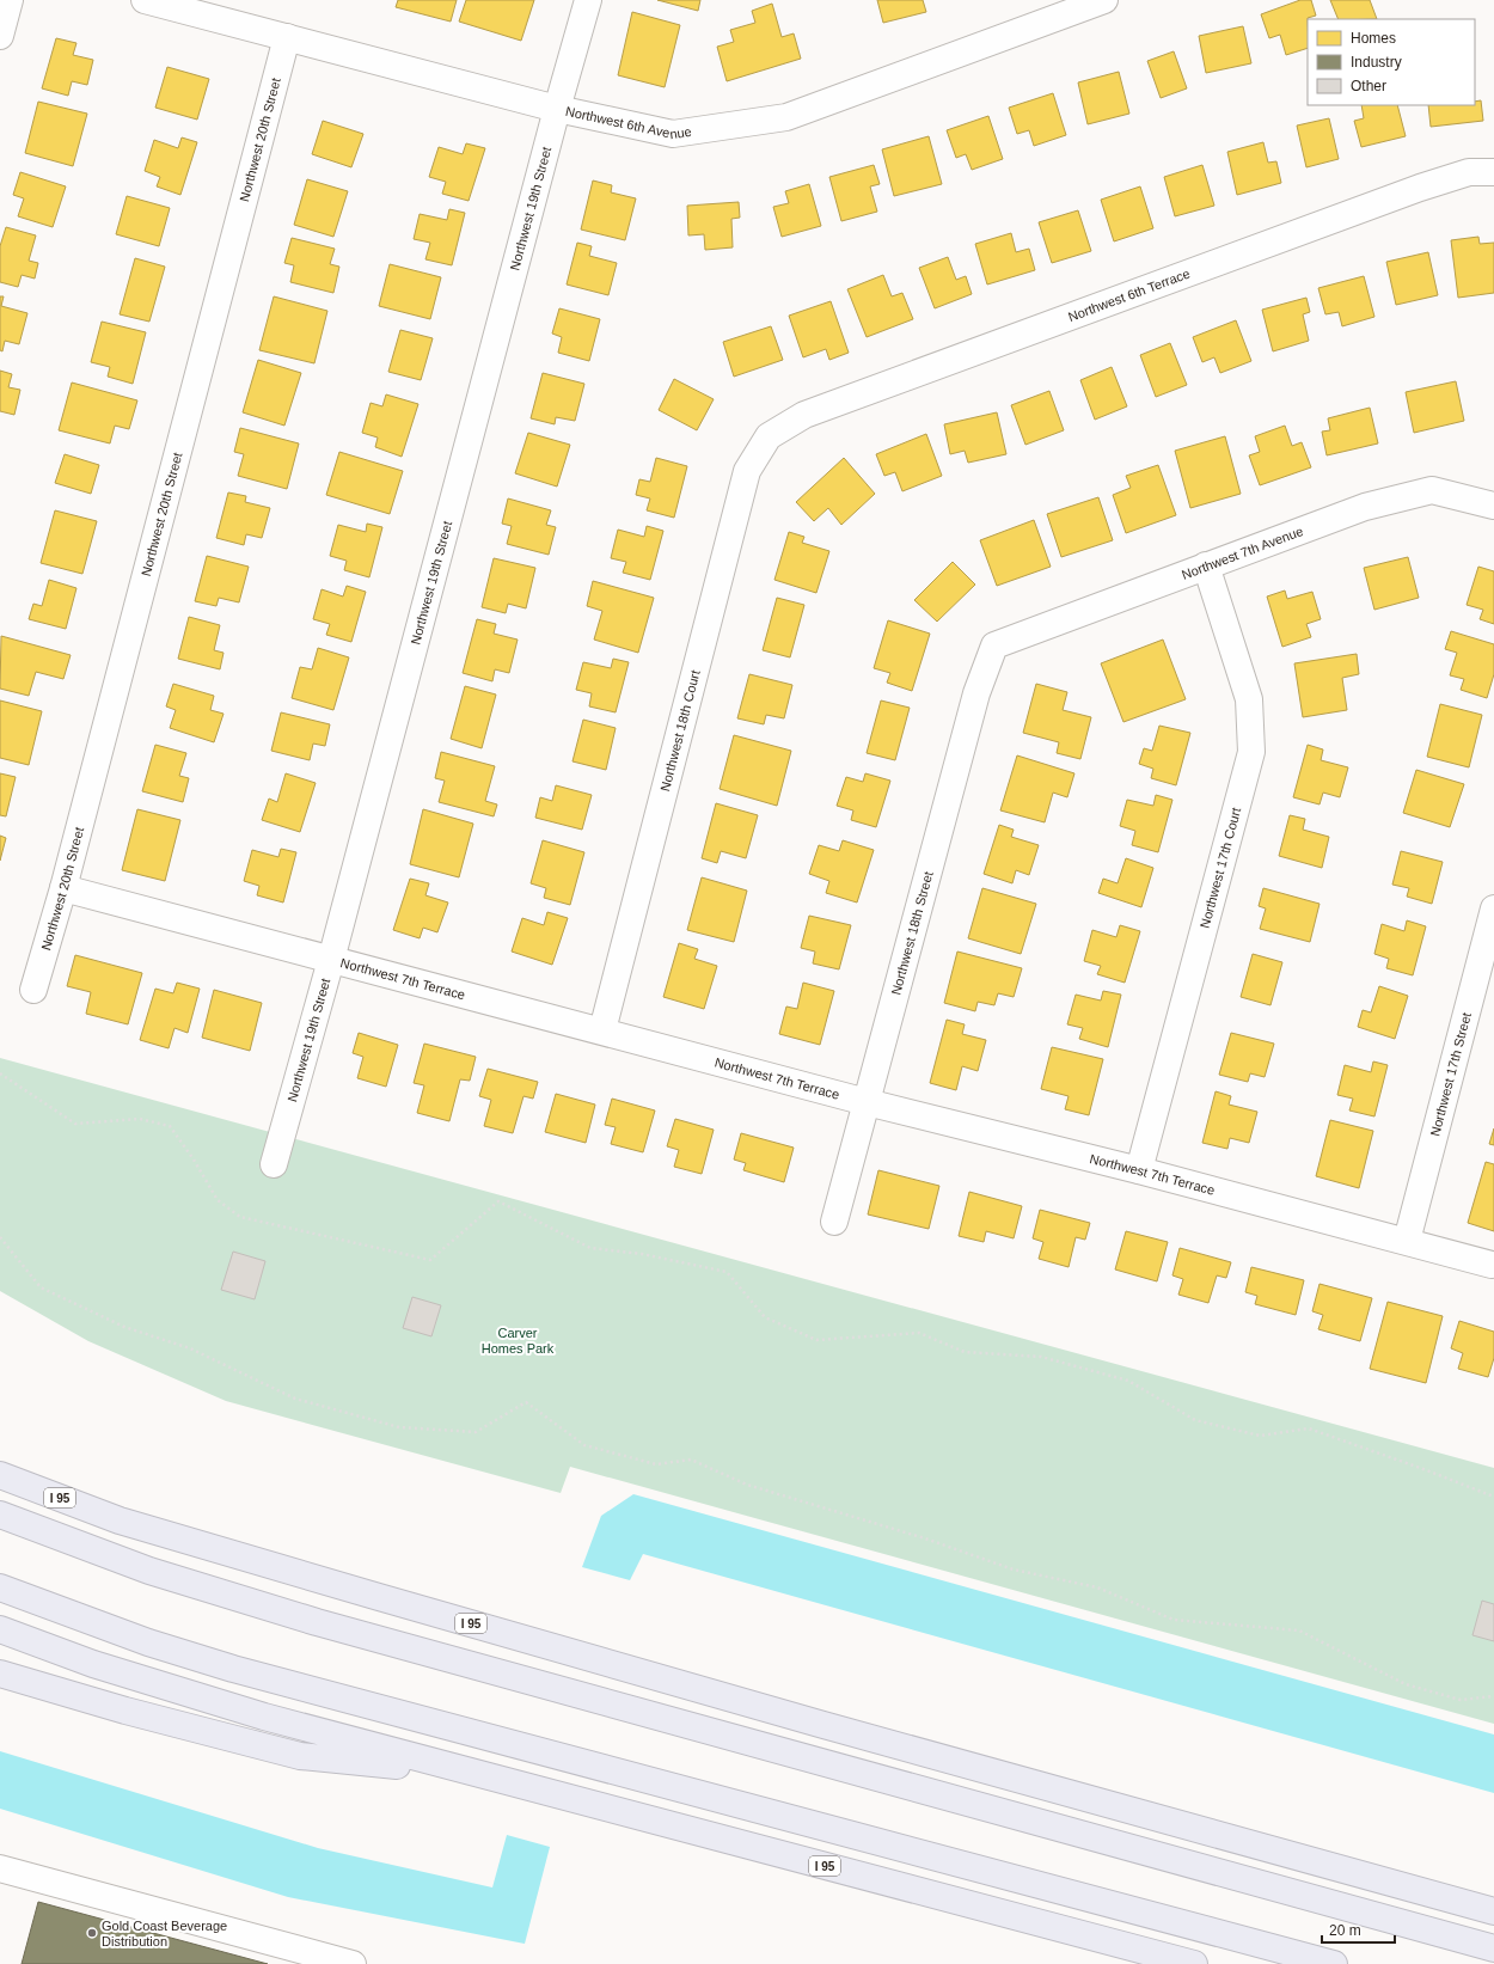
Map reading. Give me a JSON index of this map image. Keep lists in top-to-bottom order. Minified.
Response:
{"streets":{"highway":["I 95"],"street":["Northwest 6th Avenue","Northwest 20th Street","Northwest 19th Street","Northwest 6th Terrace","Northwest 7th Avenue","Northwest 18th Court","Northwest 17th Court","Northwest 18th Street","Northwest 7th Terrace","Northwest 17th Street"]},"crossings":[["Northwest 6th Avenue","Northwest 20th Street"],["Northwest 6th Avenue","Northwest 19th Street"],["Northwest 20th Street","Northwest 7th Terrace"],["Northwest 19th Street","Northwest 7th Terrace"],["Northwest 6th Terrace","Northwest 18th Court"],["Northwest 7th Avenue","Northwest 17th Court"],["Northwest 7th Avenue","Northwest 18th Street"],["Northwest 18th Court","Northwest 7th Terrace"],["Northwest 17th Court","Northwest 7th Terrace"],["Northwest 18th Street","Northwest 7th Terrace"],["Northwest 7th Terrace","Northwest 17th Street"]],"parks":["Carver Homes Park"],"places":["Gold Coast Beverage Distribution"],"legend":["Homes","Industry","Other"],"scale_bar":"20 m"}
